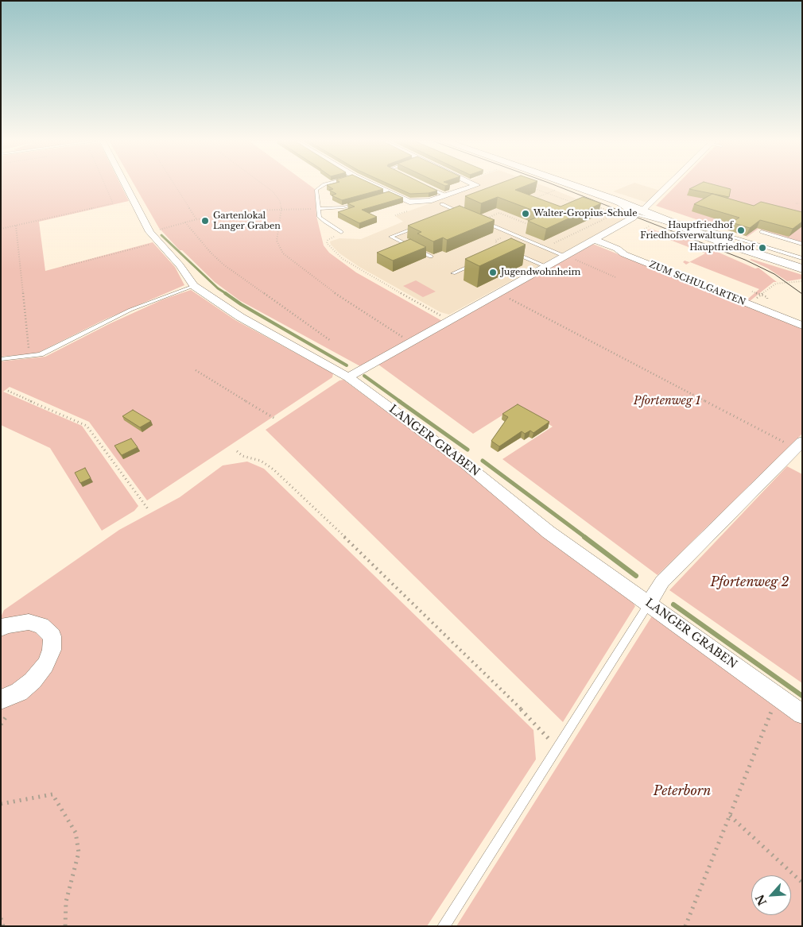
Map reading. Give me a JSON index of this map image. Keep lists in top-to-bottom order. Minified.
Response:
{"streets":{"street":["ZUM SCHULGARTEN","LANGER GRABEN"]},"parks":["Pfortenweg 1","Pfortenweg 2","Peterborn"],"places":["Walter-Gropius-Schule","Gartenlokal Langer Graben","Hauptfriedhof Friedhofsverwaltung","Hauptfriedhof","Jugendwohnheim"],"north":"bottom left"}
